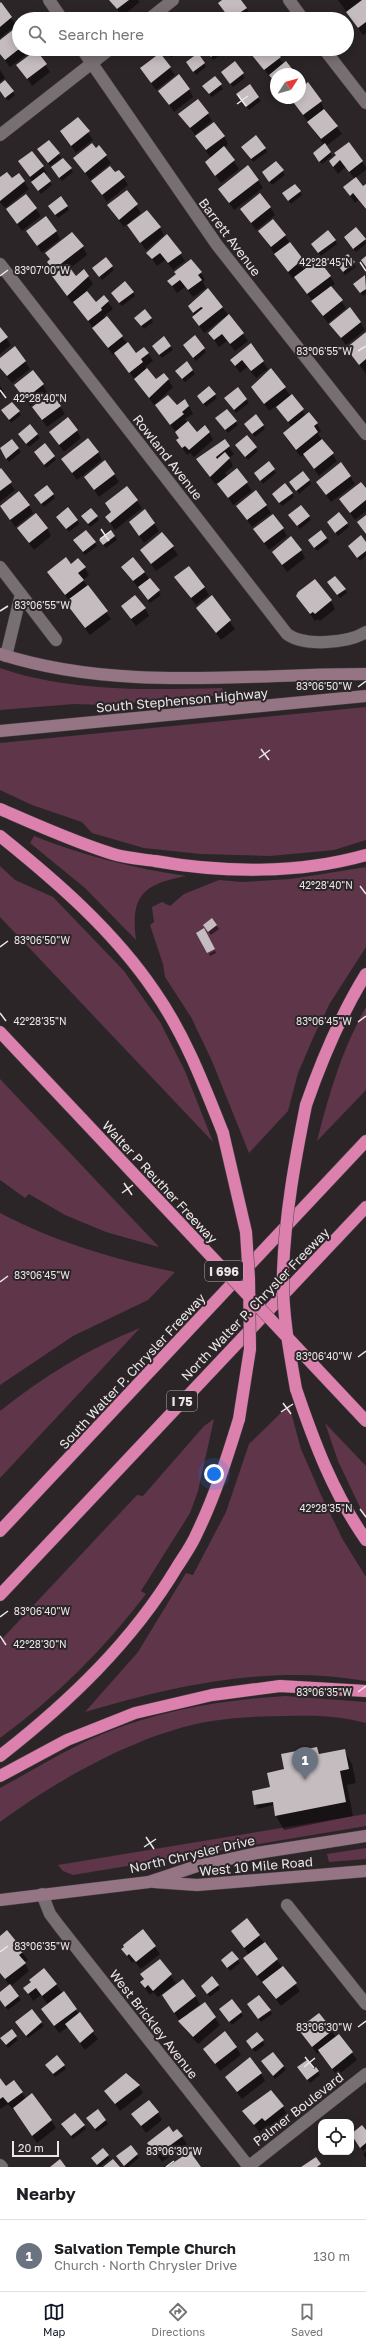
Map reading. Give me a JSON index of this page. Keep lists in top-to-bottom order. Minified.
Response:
{"streets":{"highway":["Walter P Reuther Freeway","I 696","North Walter P. Chrysler Freeway","South Walter P. Chrysler Freeway","I 75"],"main road":["South Stephenson Highway","North Chrysler Drive","West 10 Mile Road"],"street":["Barrett Avenue","Rowland Avenue","West Brickley Avenue","Palmer Boulevard"]},"crossings":[["North Chrysler Drive","West 10 Mile Road"],["North Chrysler Drive","West Brickley Avenue"],["West Brickley Avenue","Palmer Boulevard"]],"scale_bar":"20 m","north":"top right","page":{"search":"Search here","pins":"1","scale":"20 m","heading":"Nearby","list":[{"mark":"1","name":"Salvation Temple Church","note":"Church · North Chrysler Drive","value":"130 m"}],"nav":["Map","Directions","Saved"]},"coordinates":["42°28'45\"N","83°07'00\"W","83°06'55\"W","42°28'40\"N","83°06'50\"W","42°28'35\"N","83°06'45\"W","83°06'40\"W","42°28'30\"N","83°06'35\"W","83°06'30\"W"]}
